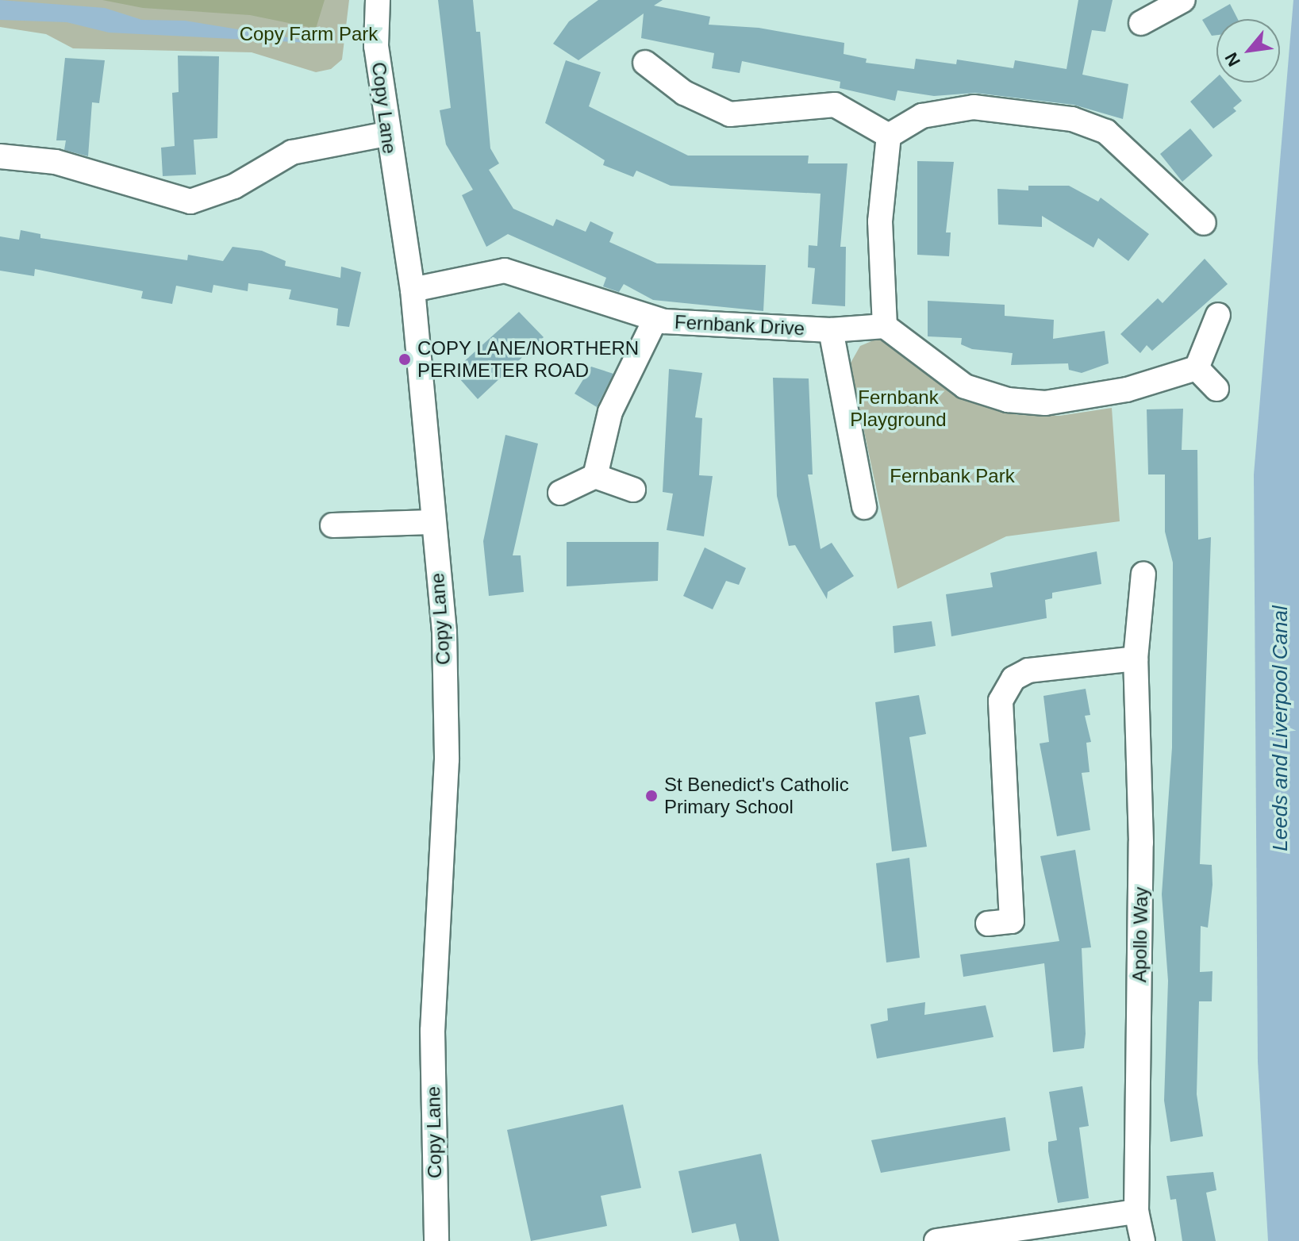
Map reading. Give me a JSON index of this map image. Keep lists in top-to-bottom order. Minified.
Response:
{"streets":{"street":["Copy Lane","Fernbank Drive","Apollo Way"]},"crossings":[["Copy Lane","Fernbank Drive"]],"water":["Leeds and Liverpool Canal"],"parks":["Copy Farm Park","Fernbank Playground","Fernbank Park"],"places":["COPY LANE/NORTHERN PERIMETER ROAD","St Benedict's Catholic Primary School"],"north":"bottom left"}
